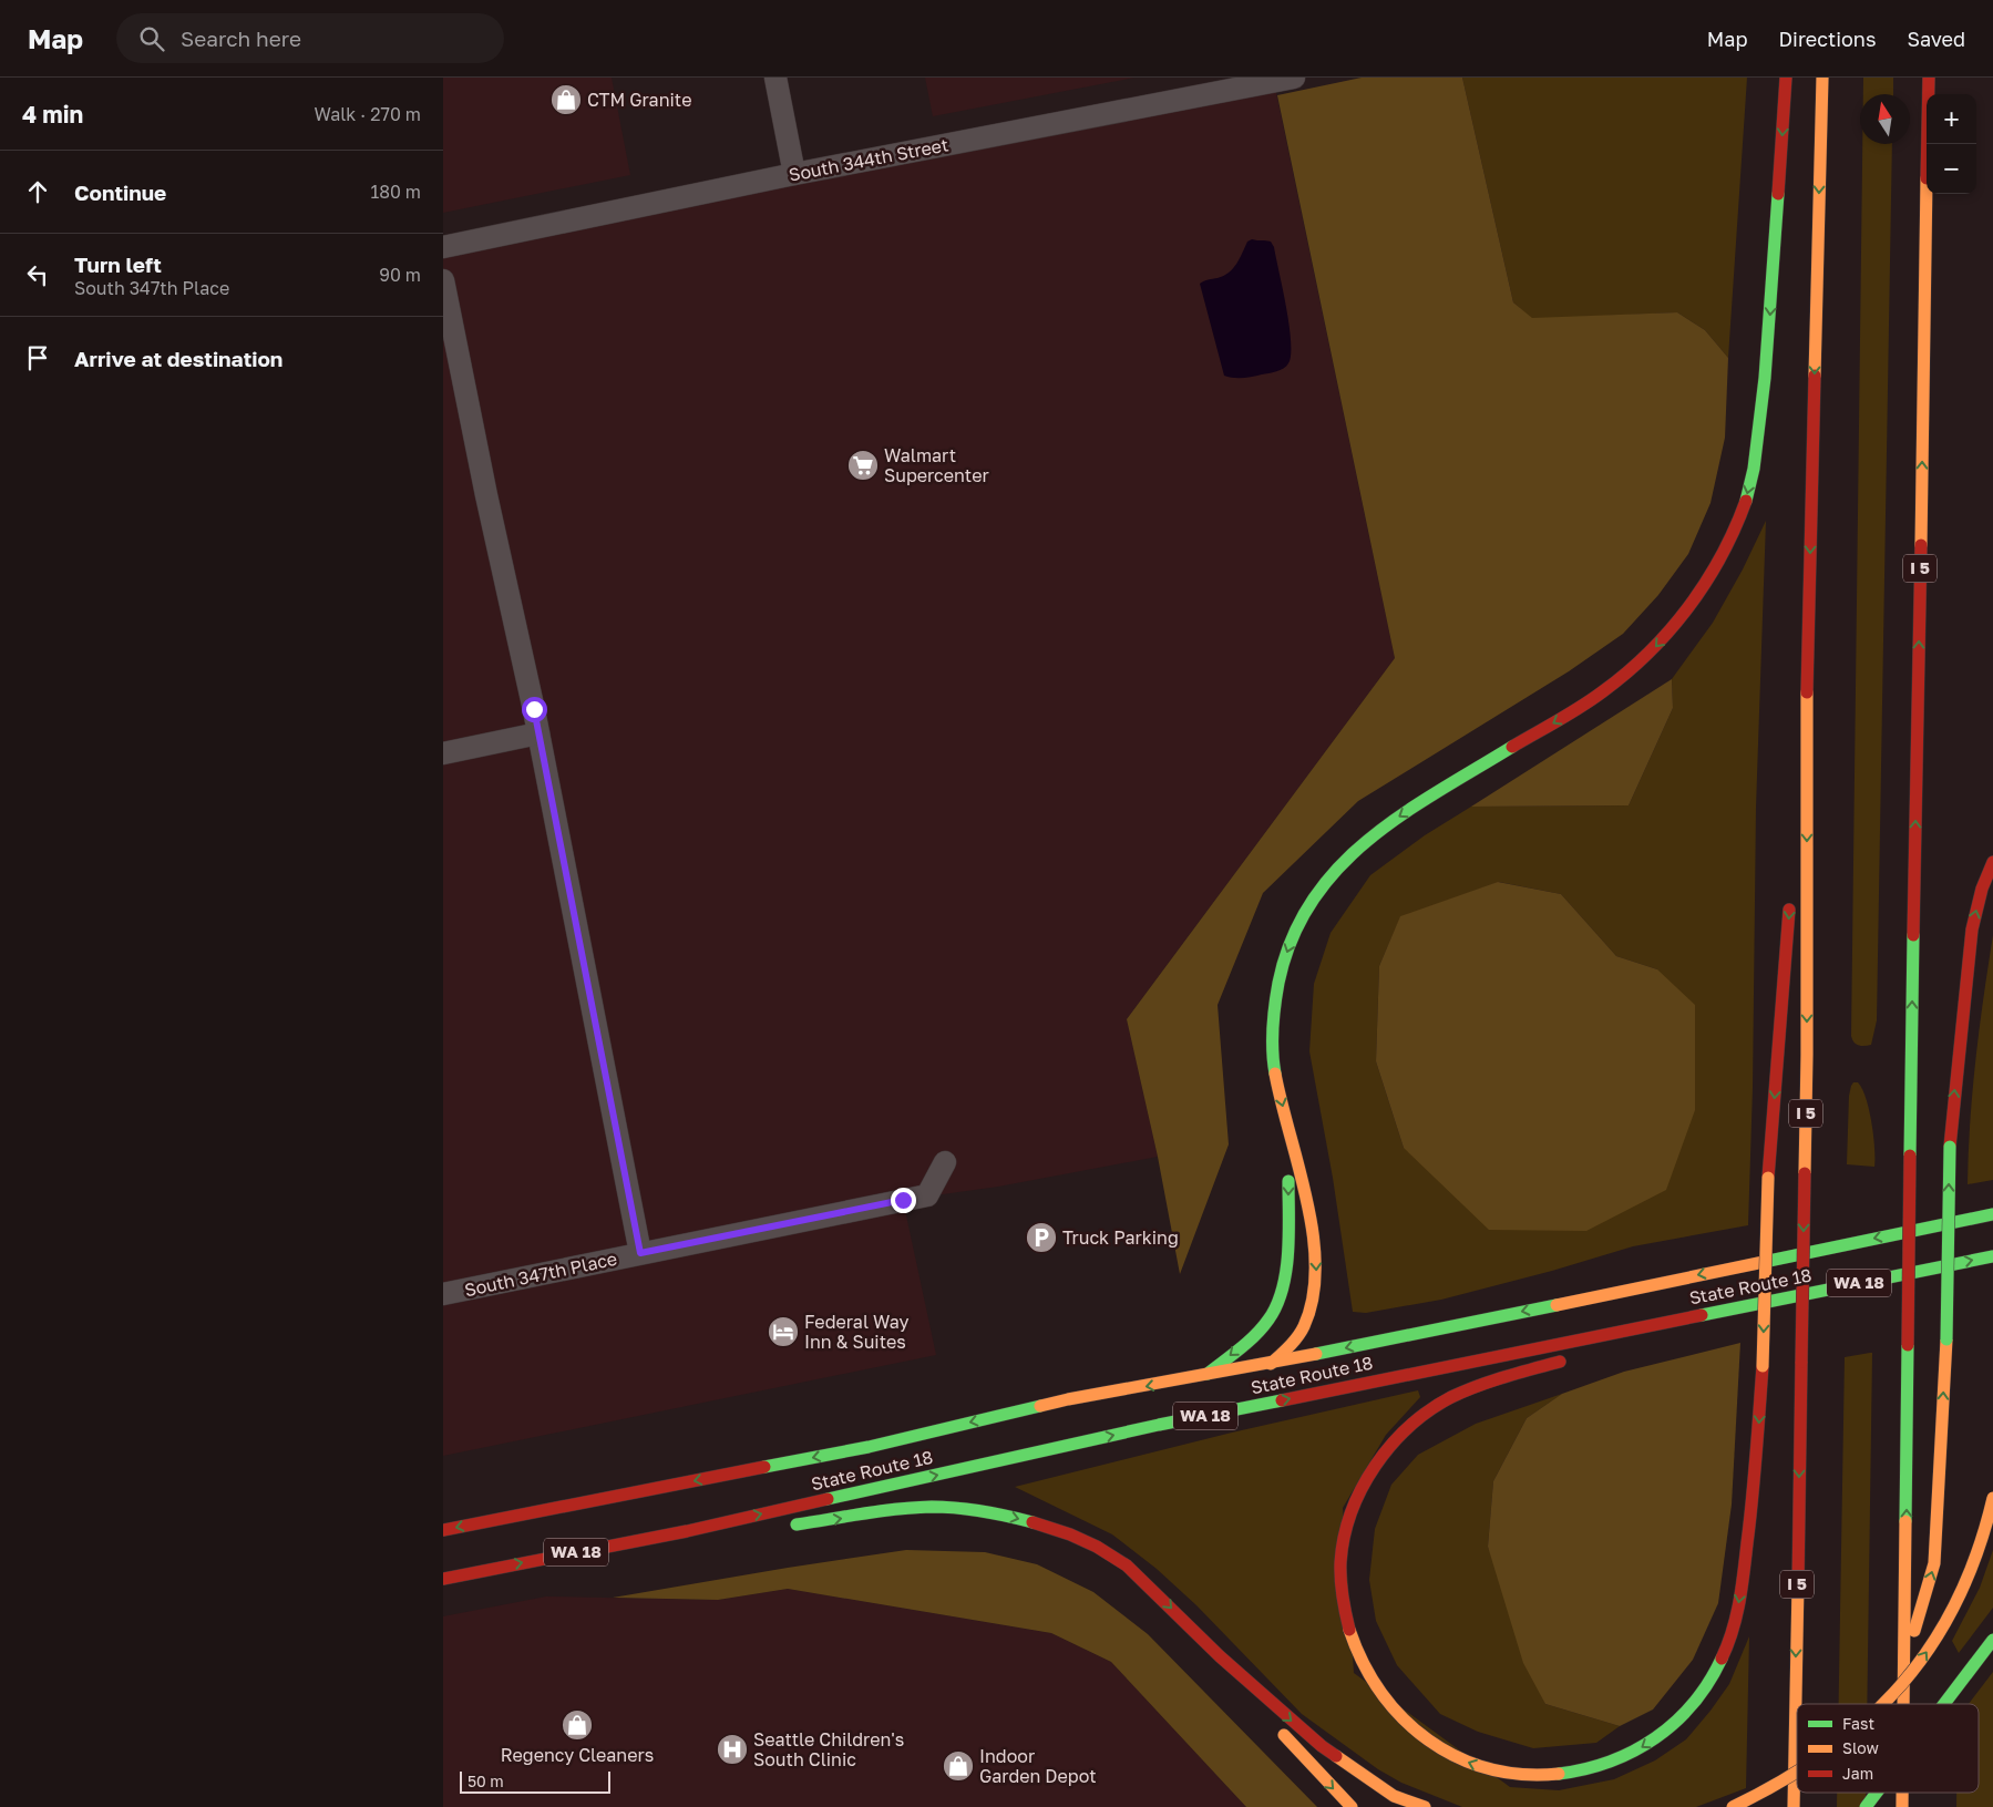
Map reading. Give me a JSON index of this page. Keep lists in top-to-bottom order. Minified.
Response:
{"streets":{"highway":["I 5","WA 18","State Route 18"],"street":["South 344th Street","South 347th Place"]},"places":{"shop":["CTM Granite","Regency Cleaners","Indoor Garden Depot"],"supermarket":["Walmart Supercenter"],"parking":["Truck Parking"],"hotel":["Federal Way Inn & Suites"],"hospital":["Seattle Children's South Clinic"]},"legend":["Fast","Slow","Jam"],"scale_bar":"50 m","north":"top","page":{"header":"Map","search":"Search here","nav":["Map","Directions","Saved"],"heading":["4 min","Walk · 270 m"],"map_buttons":["+","−"],"list":[["Continue","180 m"],["Turn left","South 347th Place","90 m"],"Arrive at destination"],"scale":"50 m"}}
